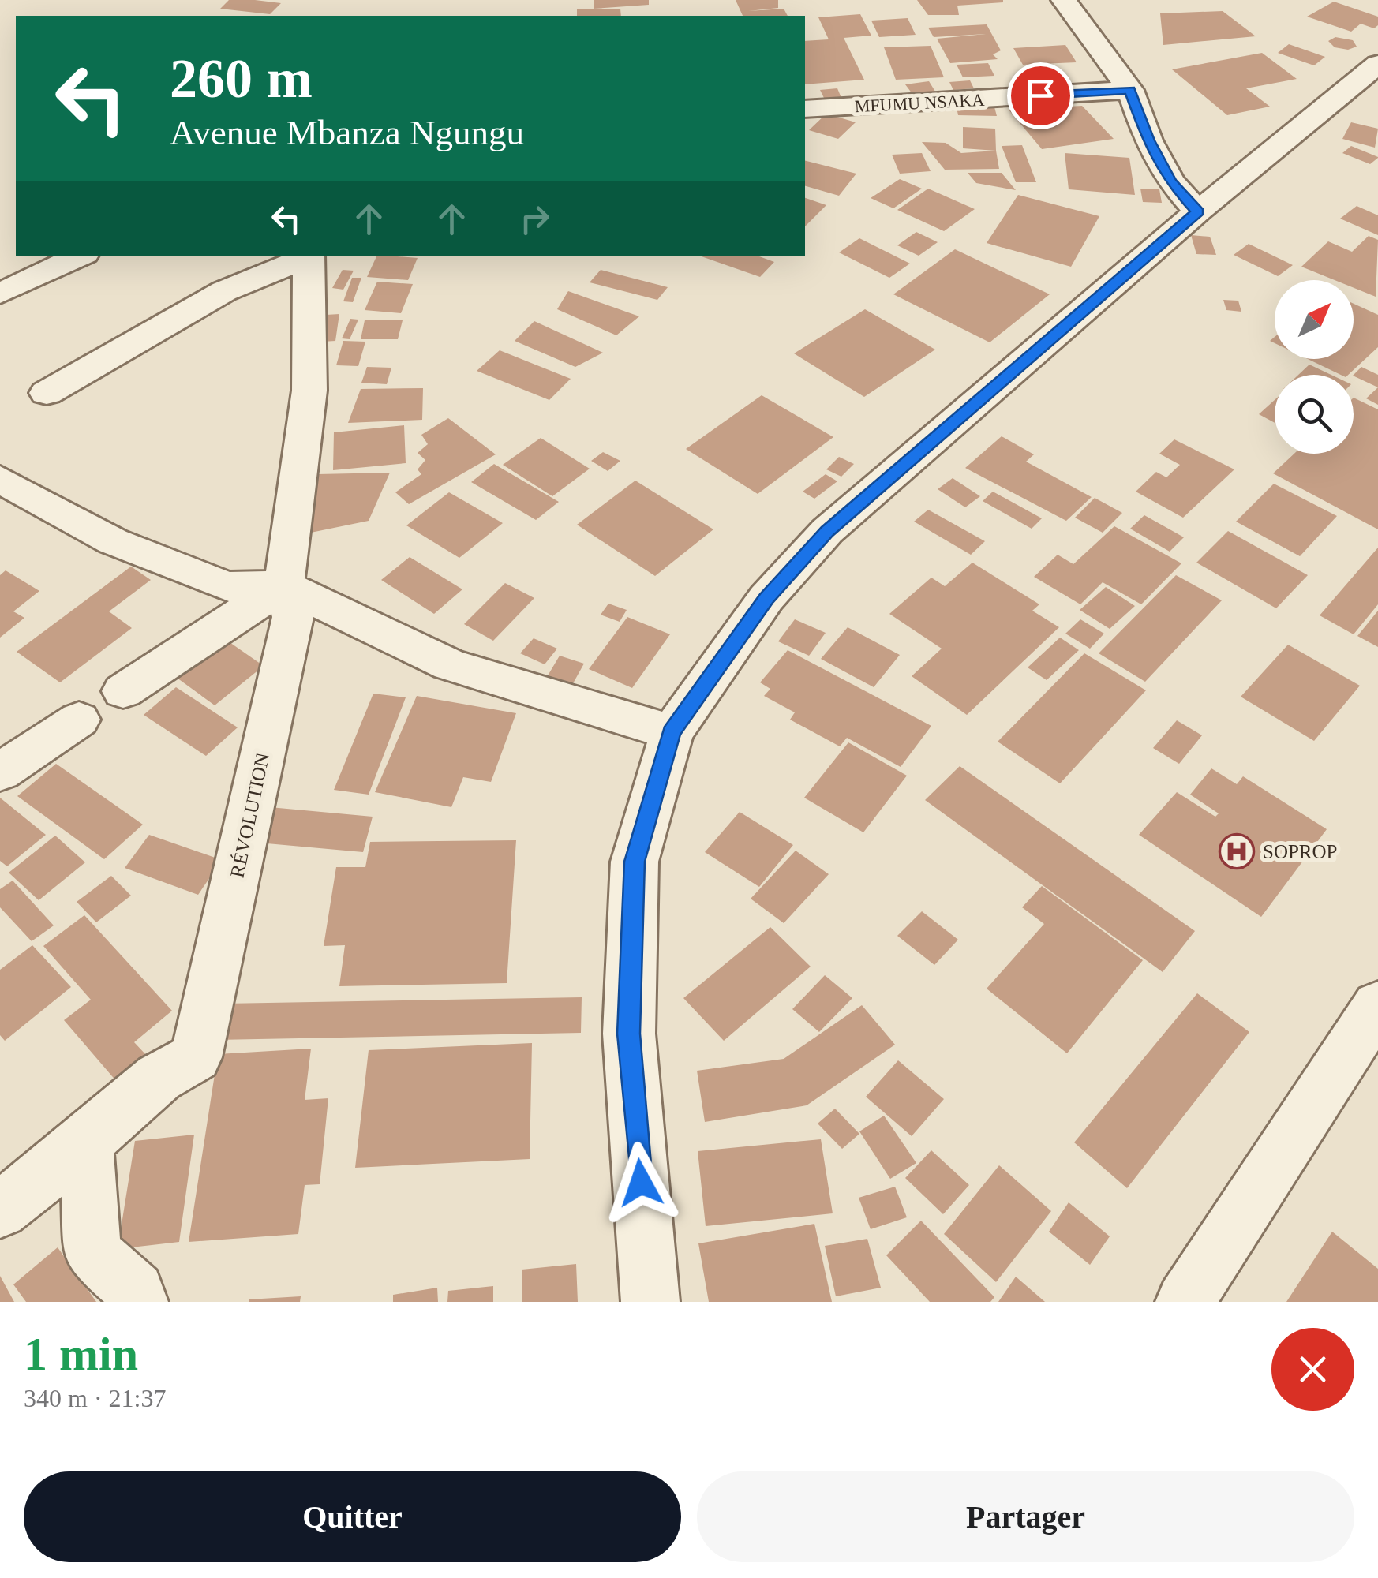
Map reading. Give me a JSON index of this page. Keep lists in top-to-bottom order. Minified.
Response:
{"streets":{"street":["MFUMU NSAKA","RÉVOLUTION"]},"places":{"hospital":["SOPROP"]},"north":"top right","page":{"turn":["260 m","Avenue Mbanza Ngungu"],"heading":["1 min","340 m · 21:37"],"buttons":["Quitter","Partager"]}}
